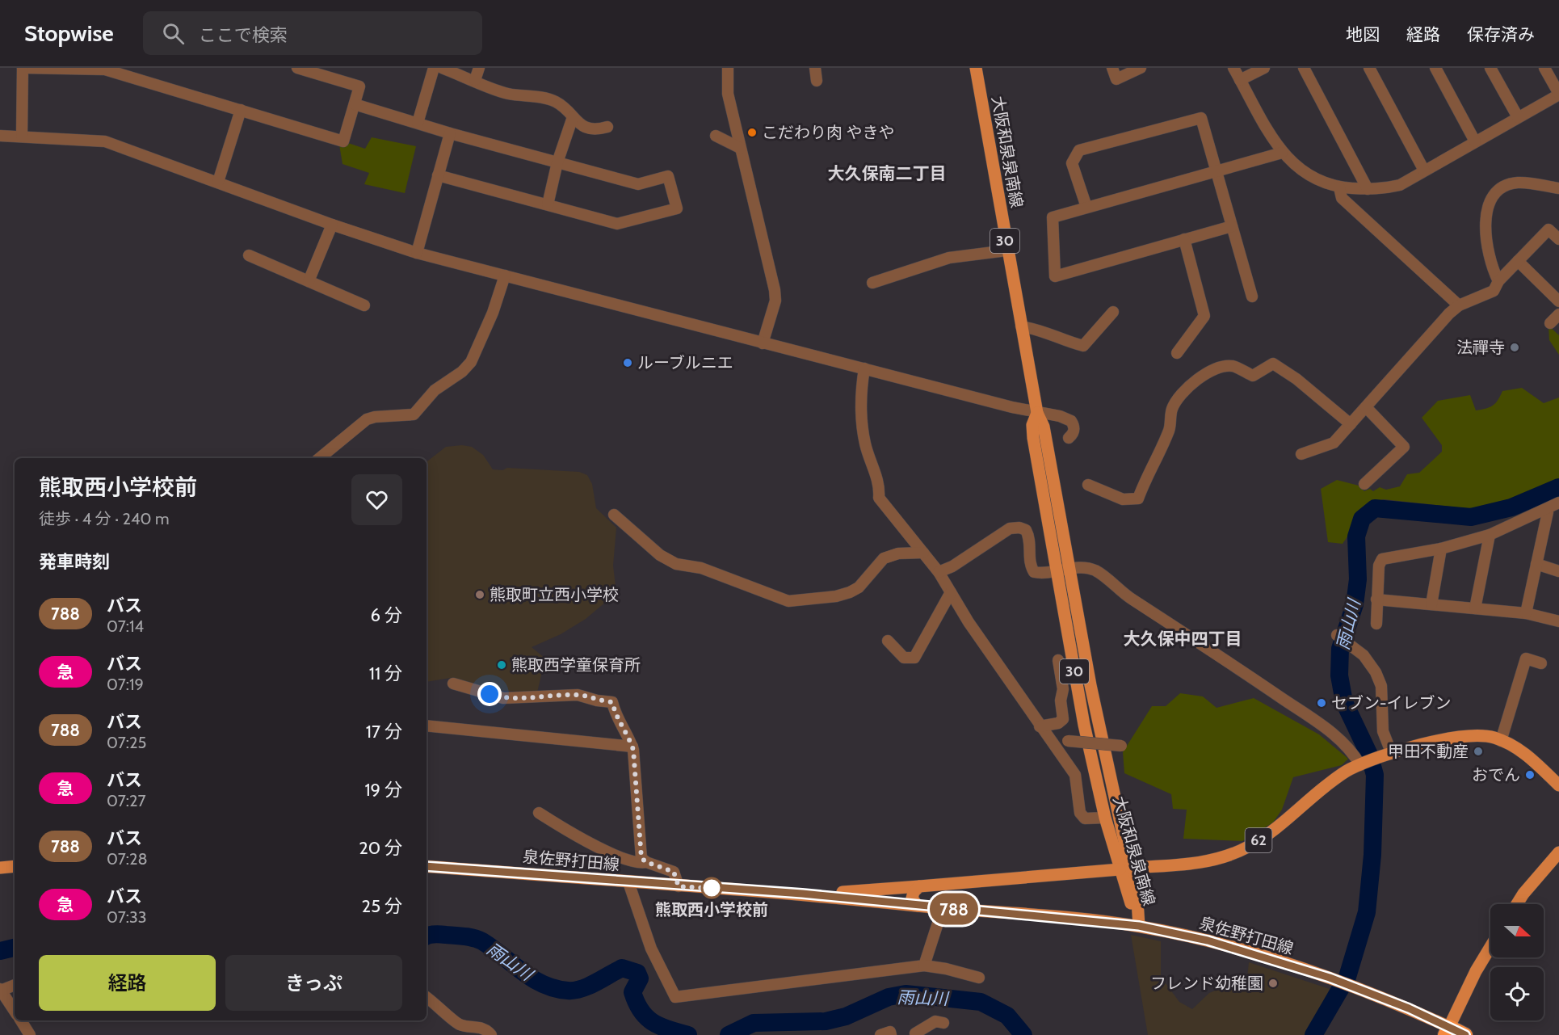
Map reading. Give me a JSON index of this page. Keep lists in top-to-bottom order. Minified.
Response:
{"streets":{"main road":["大阪和泉泉南線","30","62","泉佐野打田線"]},"crossings":[["大阪和泉泉南線","62"],["大阪和泉泉南線","泉佐野打田線"],["62","泉佐野打田線"]],"districts":["大久保南二丁目","大久保中四丁目"],"water":["雨山川"],"places":["こだわり肉 やきや","法禪寺","ルーブルニエ","熊取町立西小学校","熊取西学童保育所","セブン-イレブン","甲田不動産","おでん","熊取西小学校前","フレンド幼稚園"],"lines":["bus line 788"],"north":"right","page":{"header":"Stopwise","search":"ここで検索","nav":["地図","経路","保存済み"],"on_map":"788","heading":[["熊取西小学校前","徒歩 · 4 分 · 240 m"],"発車時刻"],"list":[{"mark":"788","name":"バス","note":"07:14","value":"6 分"},{"mark":"急","name":"バス","note":"07:19","value":"11 分"},{"mark":"788","name":"バス","note":"07:25","value":"17 分"},{"mark":"急","name":"バス","note":"07:27","value":"19 分"},{"mark":"788","name":"バス","note":"07:28","value":"20 分"},{"mark":"急","name":"バス","note":"07:33","value":"25 分"}],"buttons":["経路","きっぷ"]}}
